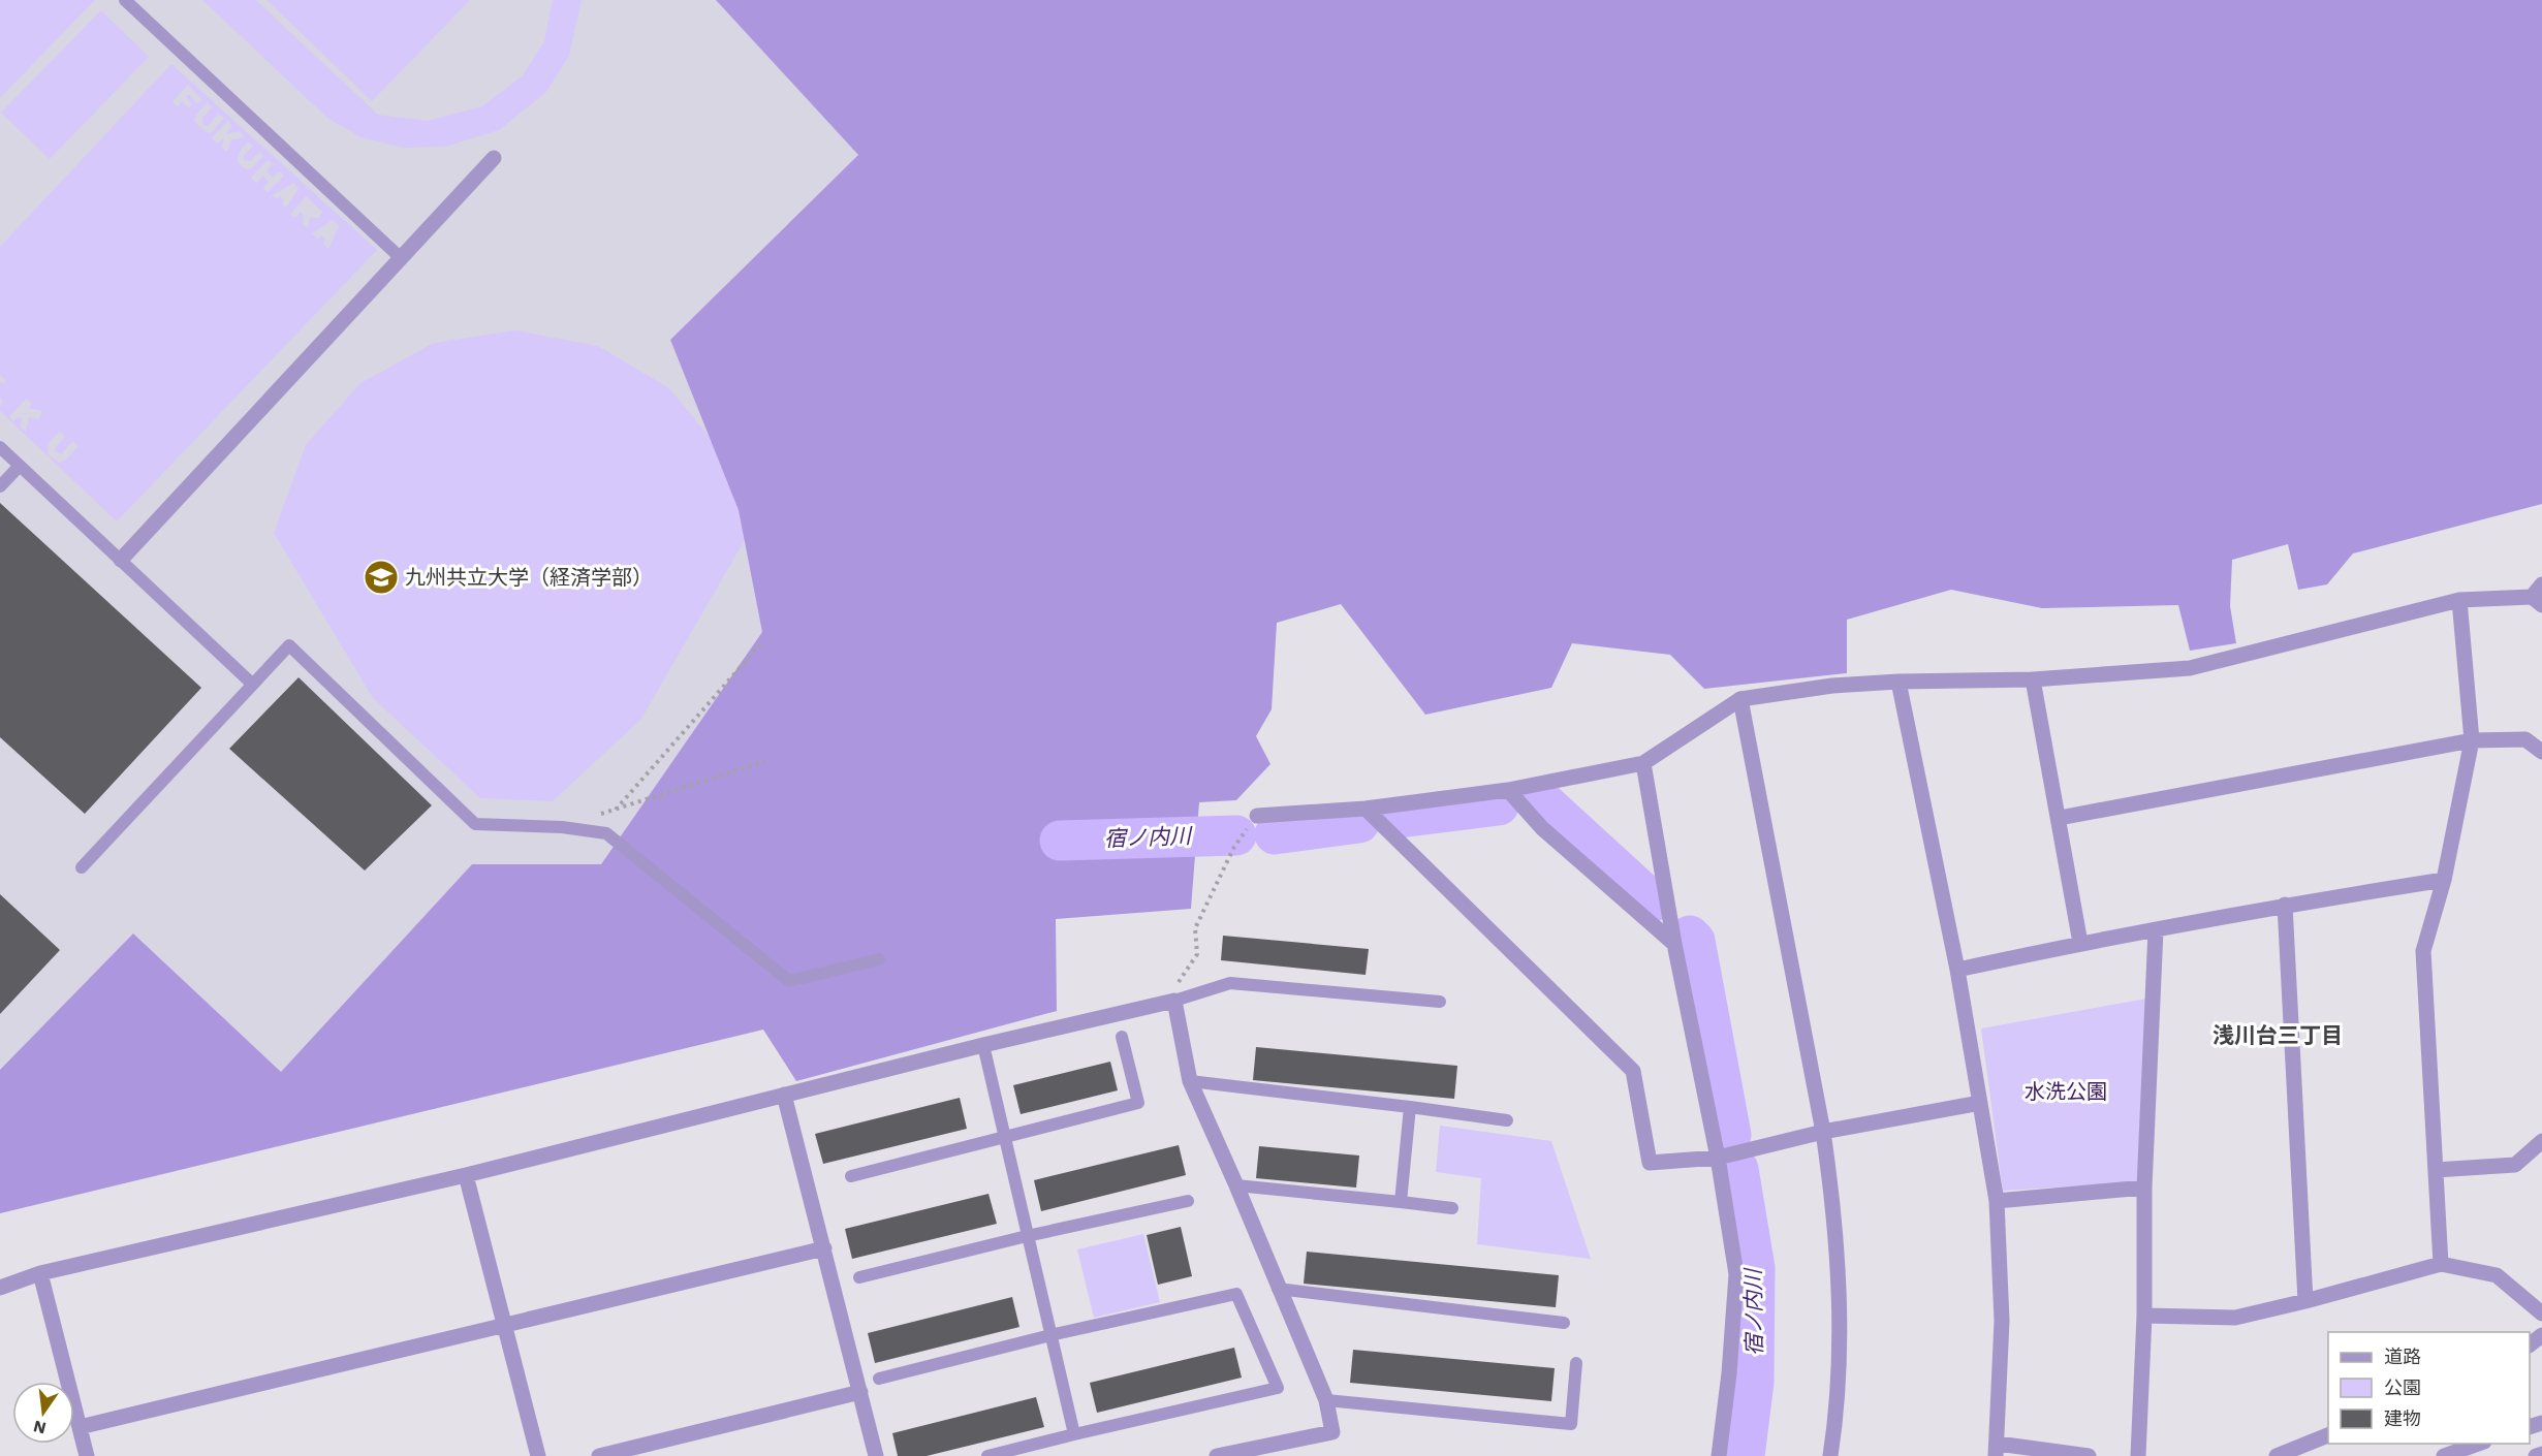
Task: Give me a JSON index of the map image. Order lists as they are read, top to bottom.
{
  "districts": ["浅川台三丁目"],
  "water": ["宿ノ内川"],
  "parks": ["水洗公園"],
  "places": {
    "school or university": ["九州共立大学（経済学部）"]
  },
  "legend": ["道路", "公園", "建物"],
  "north": "bottom"
}
